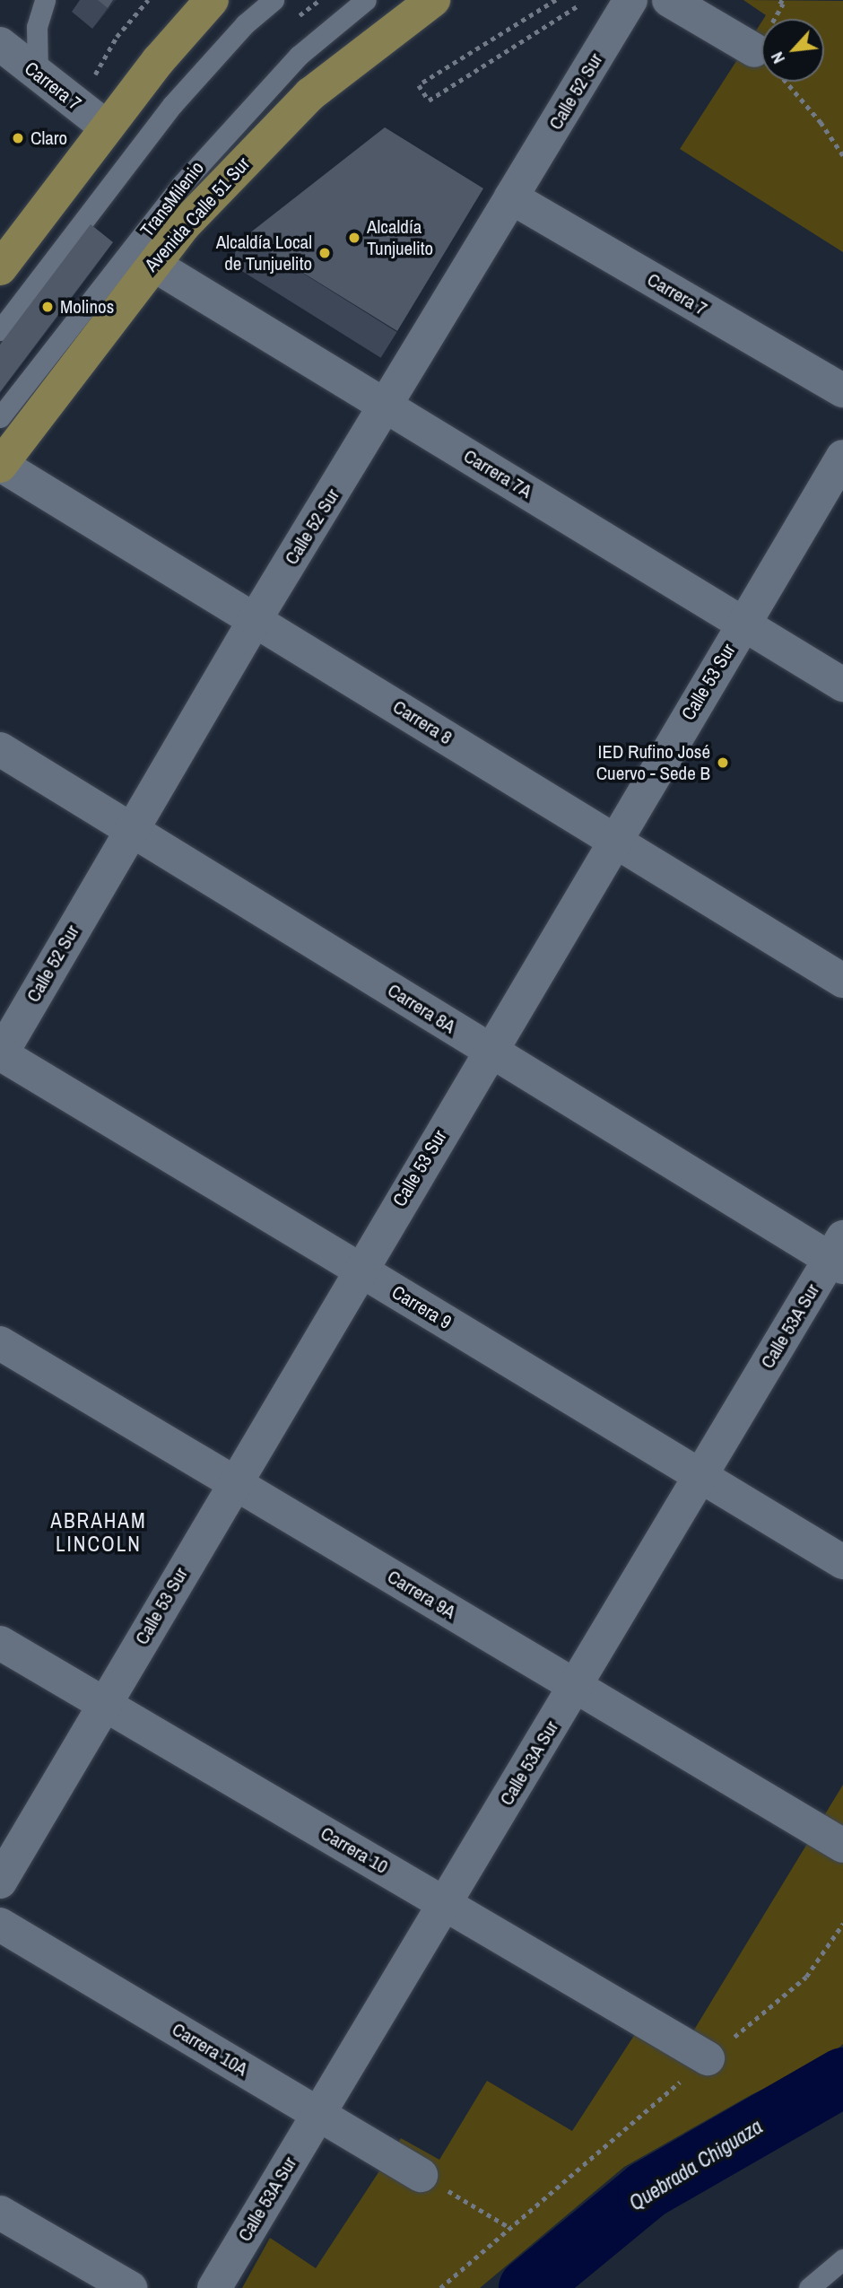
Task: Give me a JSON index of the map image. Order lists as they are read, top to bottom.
{
  "streets": {
    "main road": ["Avenida Calle 51 Sur"],
    "street": [
      "Carrera 7",
      "Calle 52 Sur",
      "Carrera 7A",
      "Calle 53 Sur",
      "Carrera 8",
      "Carrera 8A",
      "Carrera 9",
      "Calle 53A Sur",
      "Carrera 9A",
      "Carrera 10",
      "Carrera 10A"
    ],
    "lane": ["TransMilenio"]
  },
  "crossings": [
    ["Carrera 7", "Calle 52 Sur"],
    ["Calle 52 Sur", "Carrera 7A"],
    ["Calle 52 Sur", "Carrera 8"],
    ["Calle 52 Sur", "Carrera 8A"],
    ["Calle 52 Sur", "Carrera 9"],
    ["Avenida Calle 51 Sur", "Carrera 7A"],
    ["Avenida Calle 51 Sur", "Carrera 8"],
    ["Carrera 7A", "Calle 53 Sur"],
    ["Calle 53 Sur", "Carrera 8"],
    ["Calle 53 Sur", "Carrera 8A"],
    ["Calle 53 Sur", "Carrera 9"],
    ["Calle 53 Sur", "Carrera 9A"],
    ["Calle 53 Sur", "Carrera 10"],
    ["Carrera 8A", "Calle 53A Sur"],
    ["Carrera 9", "Calle 53A Sur"],
    ["Calle 53A Sur", "Carrera 9A"],
    ["Calle 53A Sur", "Carrera 10"],
    ["Calle 53A Sur", "Carrera 10A"]
  ],
  "districts": ["ABRAHAM LINCOLN"],
  "water": ["Quebrada Chiguaza"],
  "places": [
    "Claro",
    "Alcaldía Tunjuelito",
    "Alcaldía Local de Tunjuelito",
    "Molinos",
    "IED Rufino José Cuervo - Sede B"
  ],
  "north": "bottom left"
}
